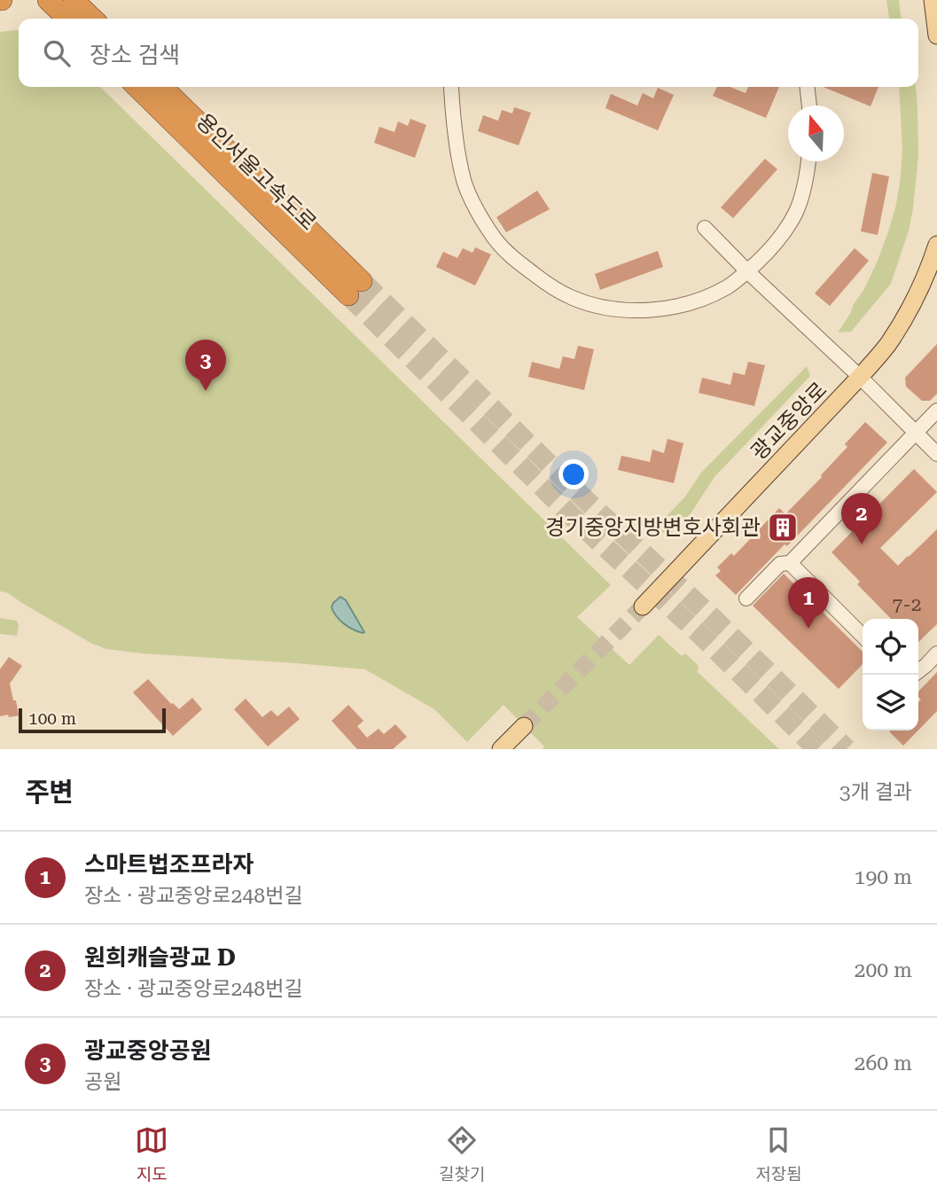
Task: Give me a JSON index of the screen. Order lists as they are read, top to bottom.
{
  "streets": {
    "highway": ["용인서울고속도로"],
    "main road": ["광교중앙로"]
  },
  "places": {
    "building": ["경기중앙지방변호사회관"]
  },
  "house_numbers": ["7-2"],
  "scale_bar": "100 m",
  "north": "top",
  "page": {
    "search": "장소 검색",
    "pins": ["3", "2", "1"],
    "scale": "100 m",
    "heading": ["주변", "3개 결과"],
    "list": [
      {
        "mark": "1",
        "name": "스마트법조프라자",
        "note": "장소 · 광교중앙로248번길",
        "value": "190 m"
      },
      {
        "mark": "2",
        "name": "원희캐슬광교 D",
        "note": "장소 · 광교중앙로248번길",
        "value": "200 m"
      },
      {
        "mark": "3",
        "name": "광교중앙공원",
        "note": "공원",
        "value": "260 m"
      }
    ],
    "nav": ["지도", "길찾기", "저장됨"]
  }
}
